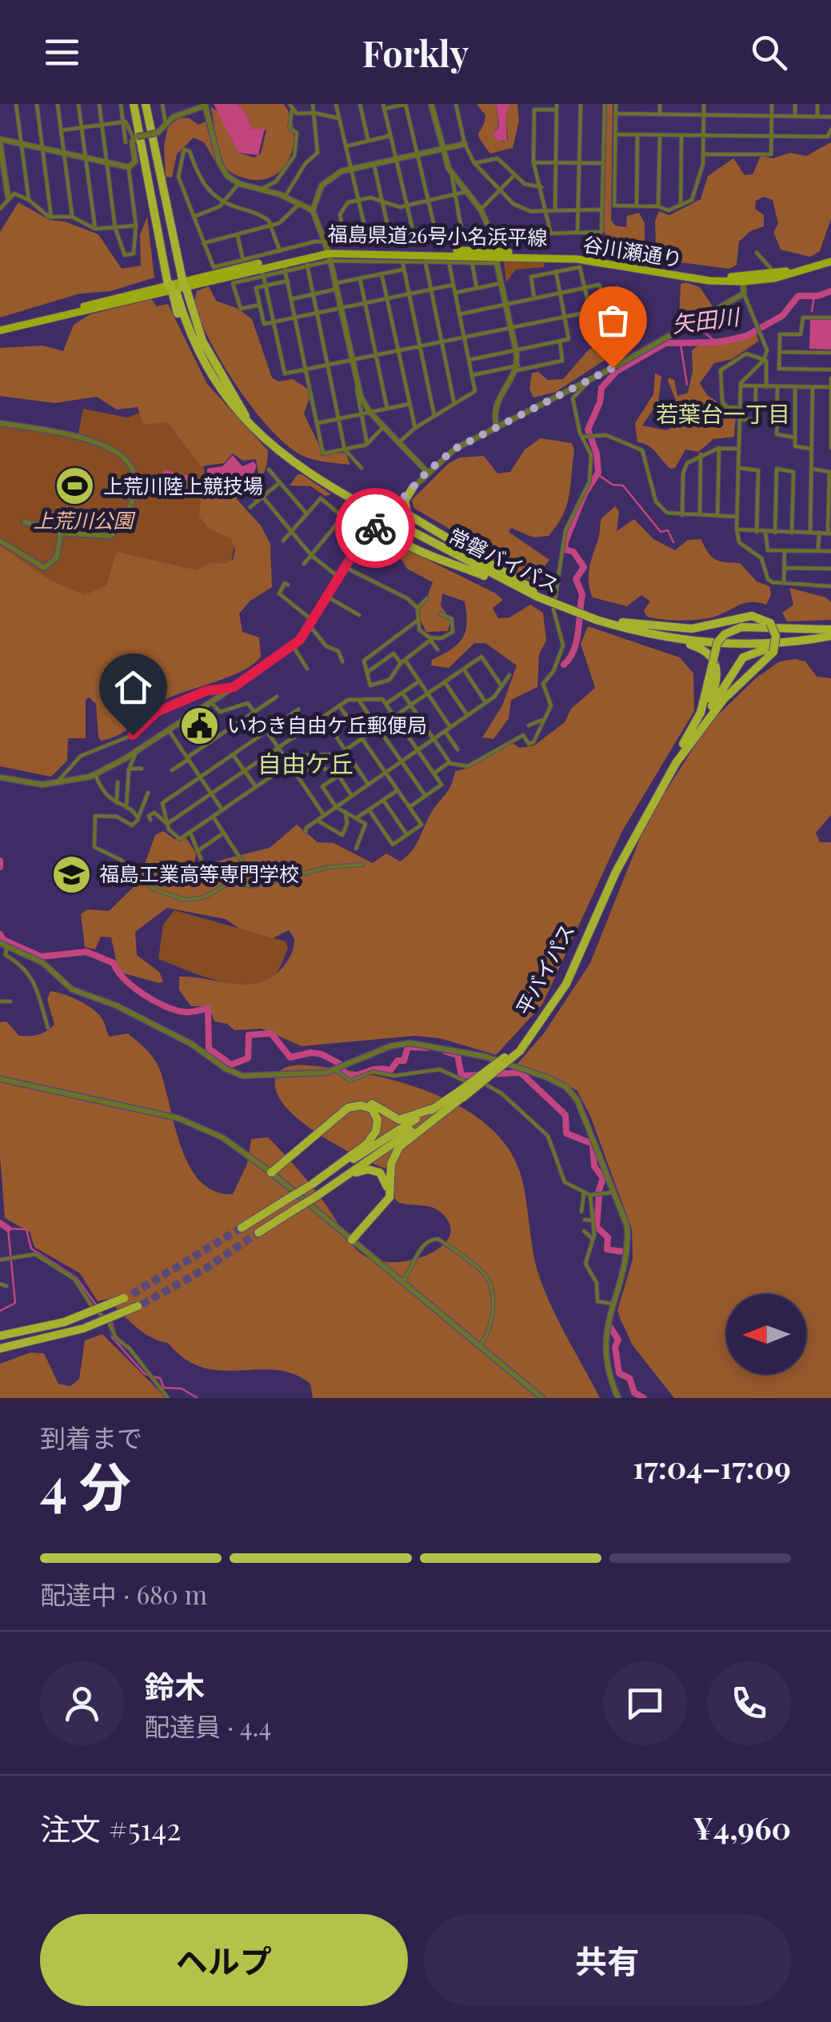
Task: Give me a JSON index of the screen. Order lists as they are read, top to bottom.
{
  "streets": {
    "highway": ["常磐バイパス", "平バイパス"],
    "main road": ["福島県道26号小名浜平線", "谷川瀬通り"]
  },
  "crossings": [
    ["福島県道26号小名浜平線", "谷川瀬通り"],
    ["福島県道26号小名浜平線", "常磐バイパス"]
  ],
  "districts": ["若葉台一丁目", "自由ケ丘"],
  "water": ["矢田川"],
  "parks": ["上荒川公園"],
  "places": {
    "sports": ["上荒川陸上競技場"],
    "public building": ["いわき自由ケ丘郵便局"],
    "school or university": ["福島工業高等専門学校"]
  },
  "north": "left",
  "page": {
    "header": "Forkly",
    "heading": ["4 分", "到着まで", "17:04–17:09"],
    "panel": [
      "鈴木",
      "配達員 · 4.4",
      "注文 #5142",
      "¥4,960"
    ],
    "bar": "配達中 · 680 m",
    "buttons": ["ヘルプ", "共有"]
  }
}
